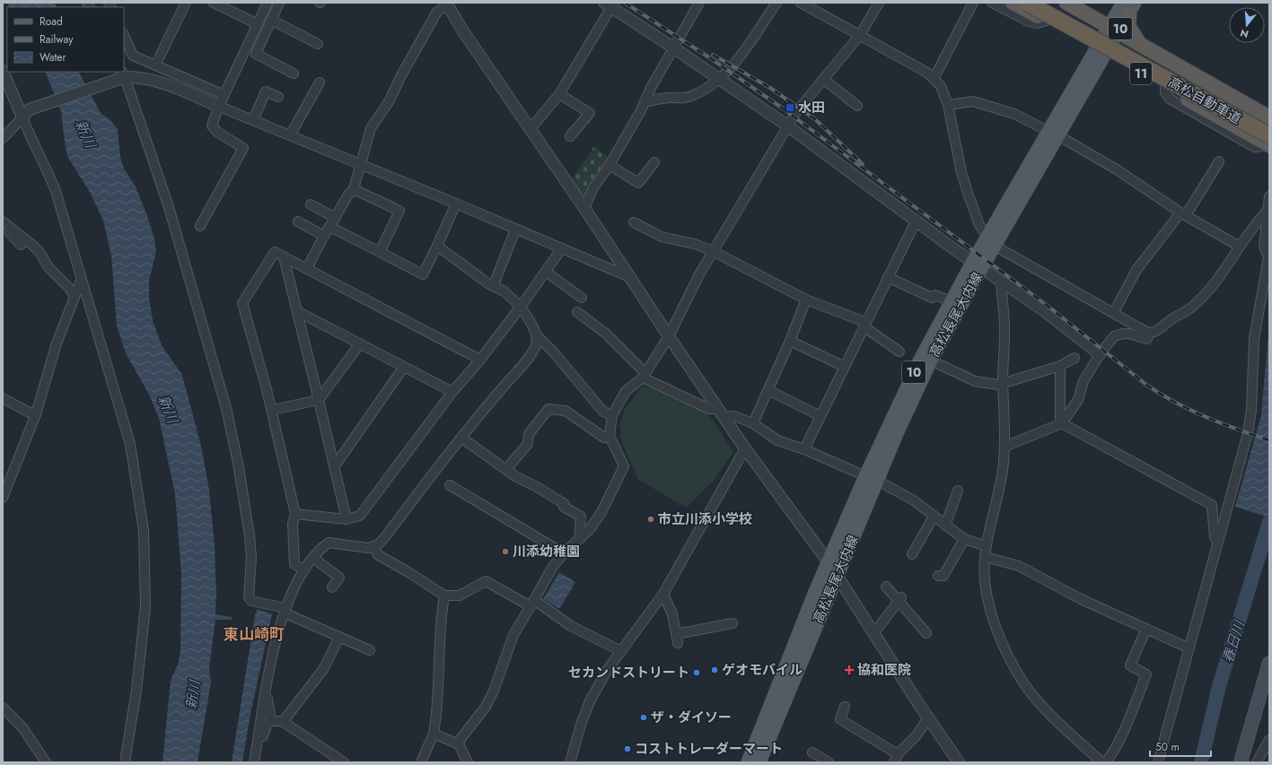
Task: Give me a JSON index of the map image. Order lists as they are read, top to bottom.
{
  "streets": {
    "highway": ["11", "高松自動車道"],
    "main road": ["10", "高松長尾大内線"]
  },
  "crossings": [
    ["11", "高松長尾大内線"]
  ],
  "districts": ["東山崎町"],
  "water": ["新川", "春日川"],
  "places": {
    "transit": ["水田"],
    "other": [
      "市立川添小学校",
      "川添幼稚園",
      "ゲオモバイル",
      "セカンドストリート",
      "ザ・ダイソー",
      "コストトレーダーマート"
    ],
    "health": ["協和医院"]
  },
  "legend": ["Road", "Railway", "Water"],
  "scale_bar": "50 m",
  "north": "bottom"
}
